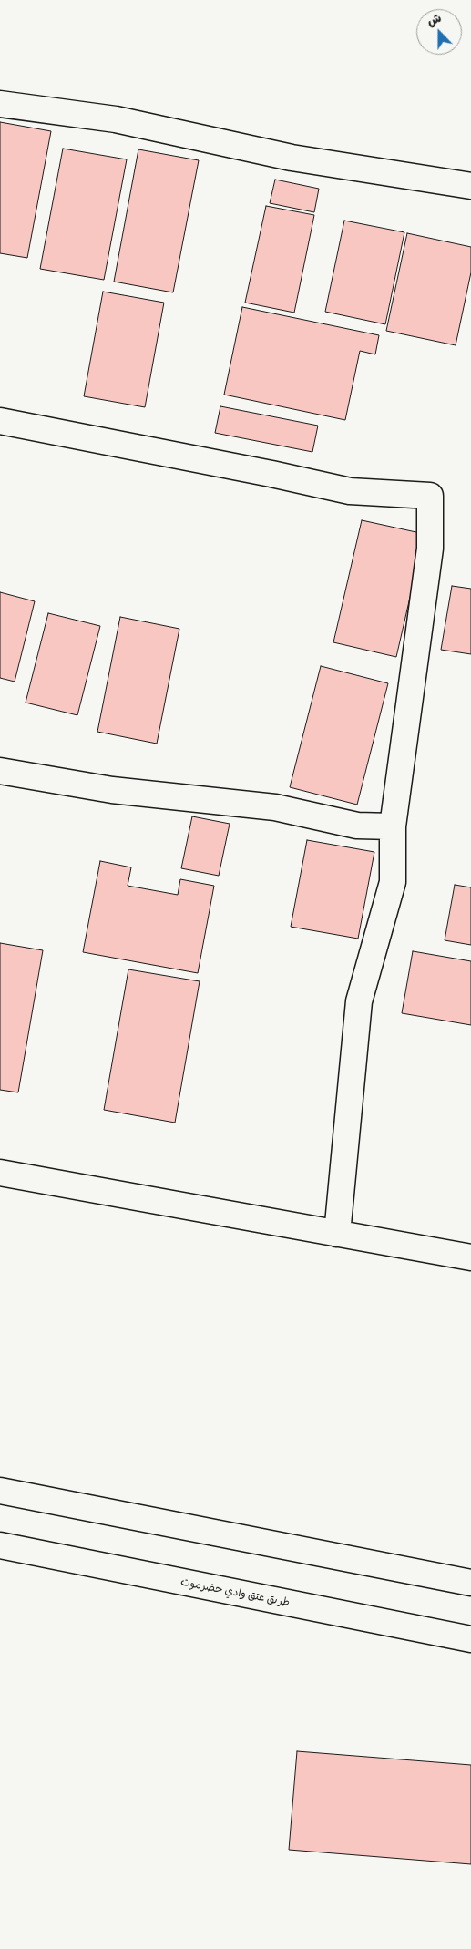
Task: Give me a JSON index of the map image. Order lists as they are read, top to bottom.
{
  "streets": {
    "street": ["طريق عتق وادي حضرموت"]
  },
  "north": "top"
}
